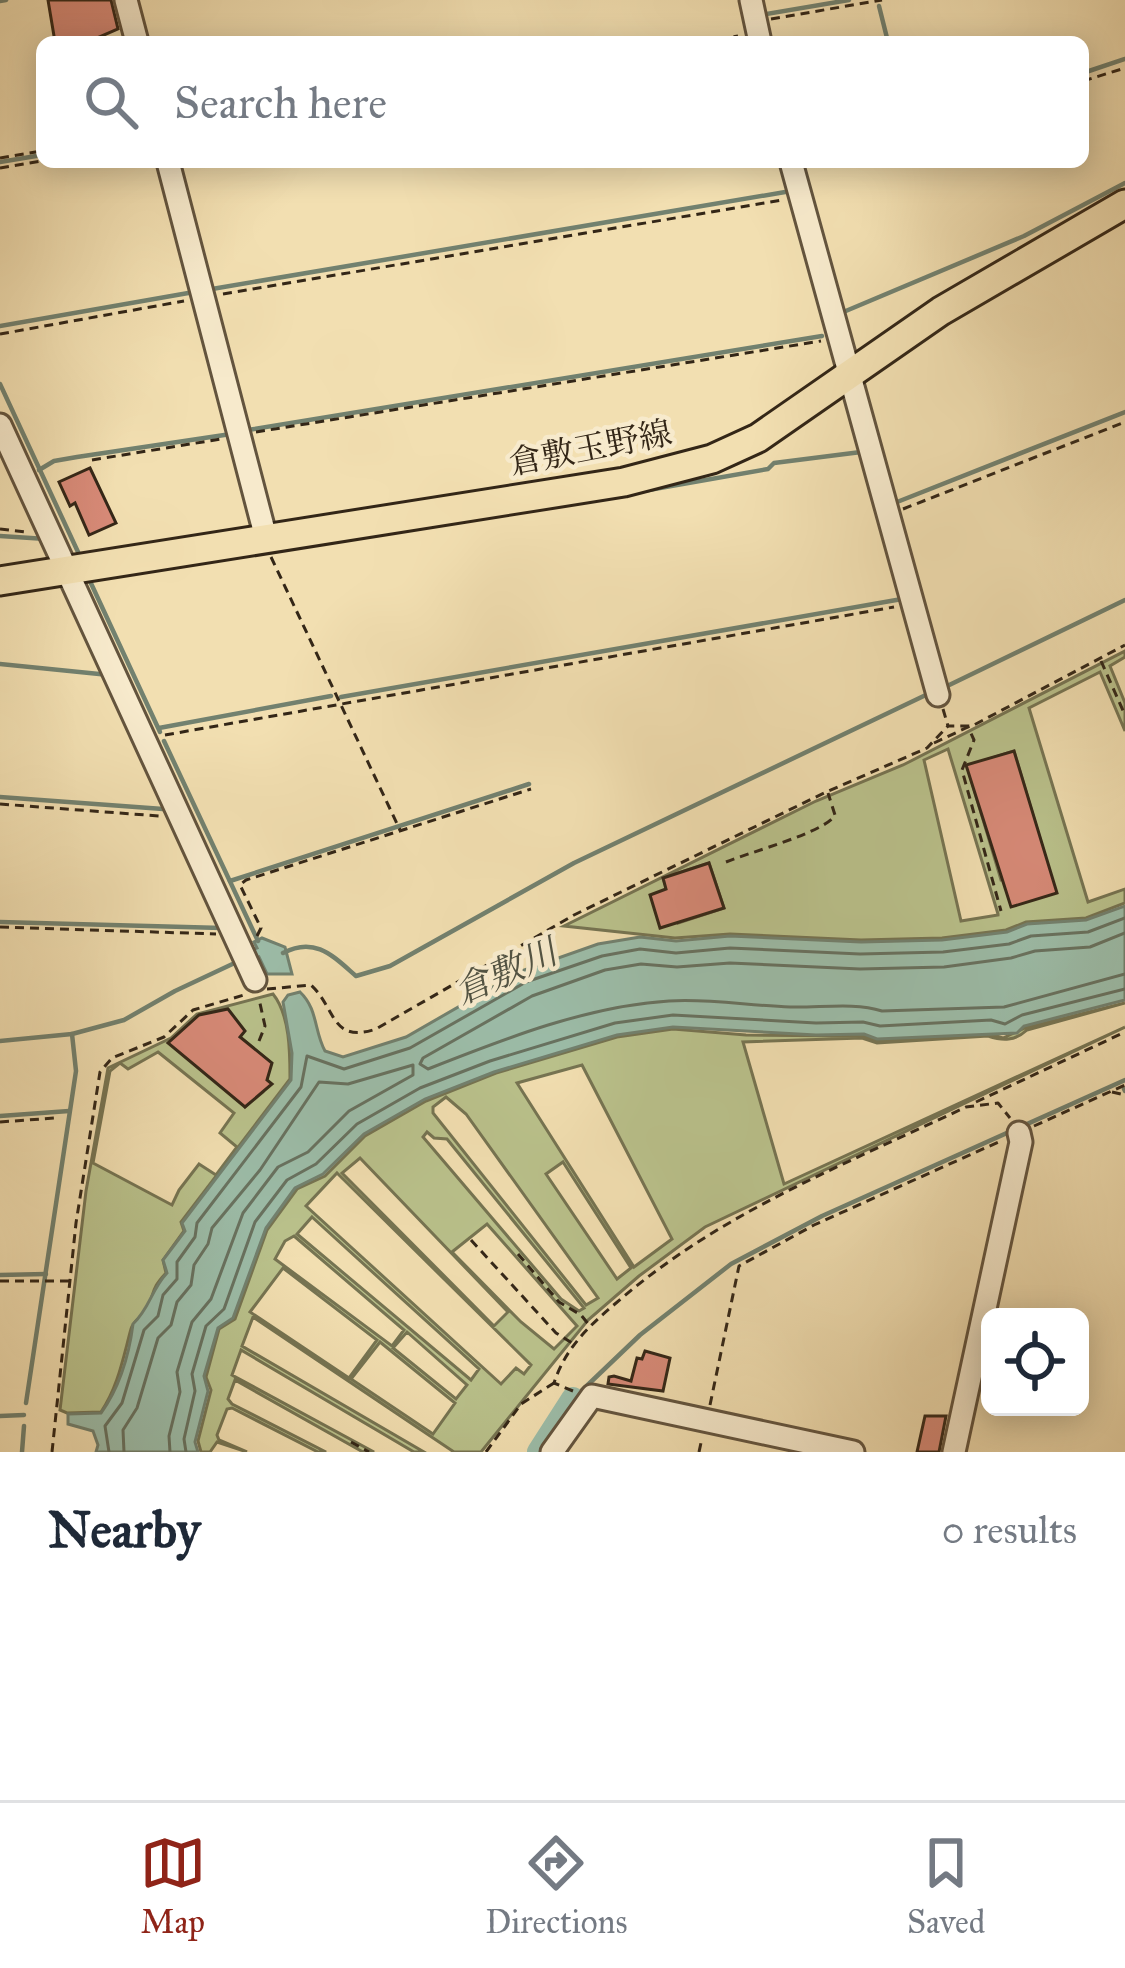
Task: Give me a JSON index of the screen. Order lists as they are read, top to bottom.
{
  "streets": {
    "main road": ["倉敷玉野線"]
  },
  "water": ["倉敷川"],
  "page": {
    "search": "Search here",
    "heading": ["Nearby", "0 results"],
    "nav": ["Map", "Directions", "Saved"]
  }
}
